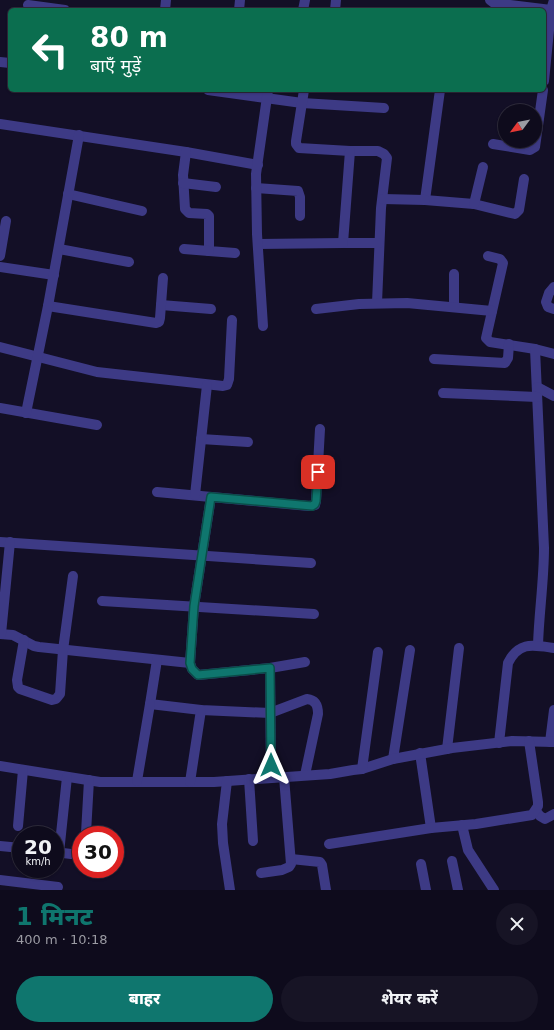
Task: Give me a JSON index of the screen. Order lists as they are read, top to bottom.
{
  "north": "bottom left",
  "page": {
    "turn": ["80 m", "बाएँ मुड़ें"],
    "speed": "20 km/h",
    "limit": "30",
    "heading": ["1 मिनट", "400 m · 10:18"],
    "buttons": ["बाहर", "शेयर करें"]
  }
}
